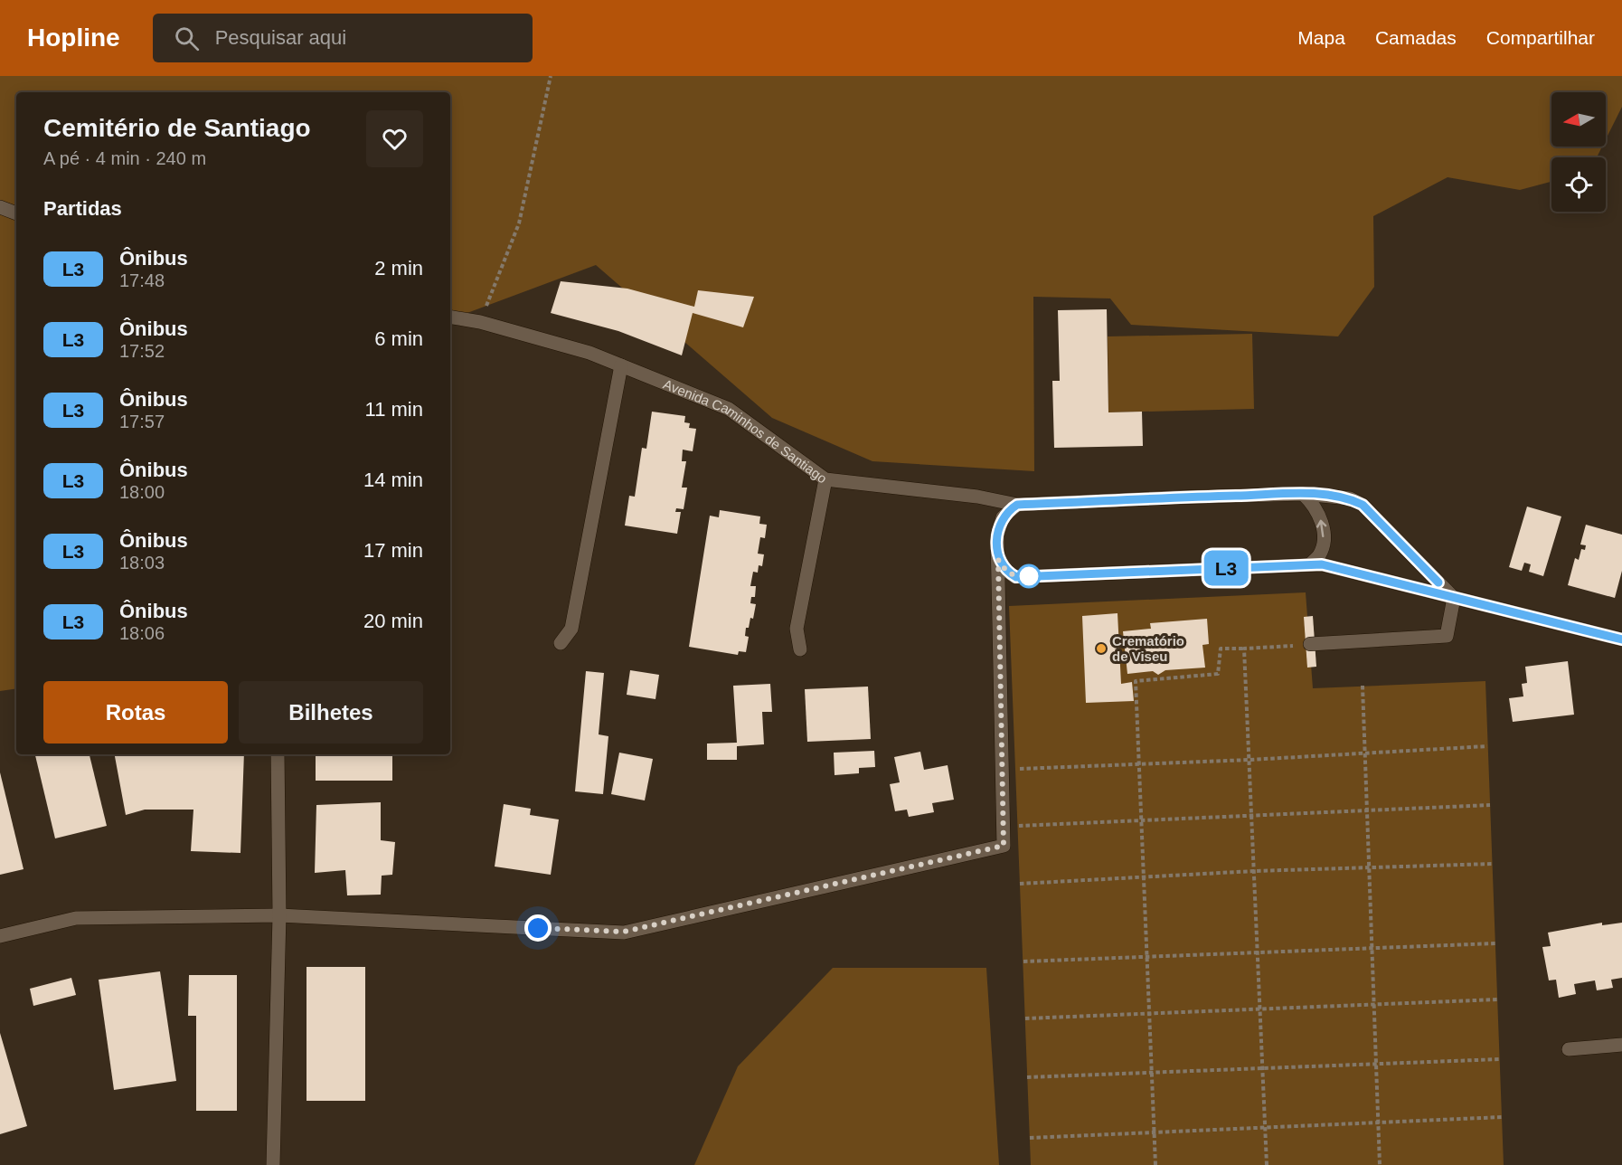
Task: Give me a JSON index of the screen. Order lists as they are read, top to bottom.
{
  "streets": {
    "street": ["Avenida Caminhos de Santiago"]
  },
  "places": ["Crematório de Viseu"],
  "lines": ["bus line L3"],
  "north": "left",
  "page": {
    "header": "Hopline",
    "search": "Pesquisar aqui",
    "nav": ["Mapa", "Camadas", "Compartilhar"],
    "on_map": "L3",
    "heading": [
      ["Cemitério de Santiago", "A pé · 4 min · 240 m"],
      "Partidas"
    ],
    "list": [
      {
        "mark": "L3",
        "name": "Ônibus",
        "note": "17:48",
        "value": "2 min"
      },
      {
        "mark": "L3",
        "name": "Ônibus",
        "note": "17:52",
        "value": "6 min"
      },
      {
        "mark": "L3",
        "name": "Ônibus",
        "note": "17:57",
        "value": "11 min"
      },
      {
        "mark": "L3",
        "name": "Ônibus",
        "note": "18:00",
        "value": "14 min"
      },
      {
        "mark": "L3",
        "name": "Ônibus",
        "note": "18:03",
        "value": "17 min"
      },
      {
        "mark": "L3",
        "name": "Ônibus",
        "note": "18:06",
        "value": "20 min"
      }
    ],
    "buttons": ["Rotas", "Bilhetes"]
  }
}
